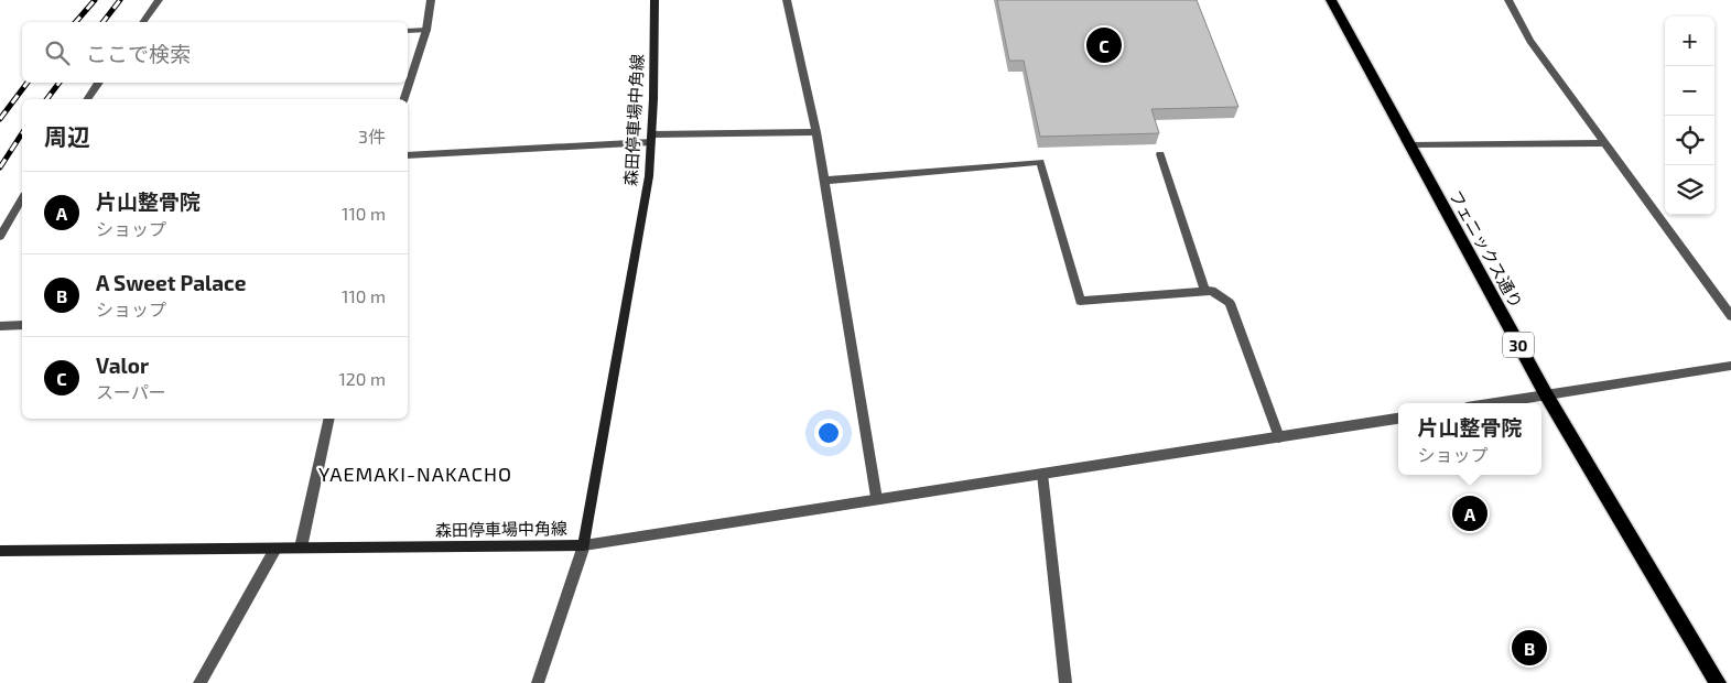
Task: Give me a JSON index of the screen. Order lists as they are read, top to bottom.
{
  "streets": {
    "main road": ["森田停車場中角線", "フェニックス通り", "30"]
  },
  "districts": ["YAEMAKI-NAKACHO"],
  "page": {
    "map_buttons": ["+", "−"],
    "search": "ここで検索",
    "pins": ["C", "A", "B"],
    "heading": ["周辺", "3件"],
    "list": [
      {
        "mark": "A",
        "name": "片山整骨院",
        "note": "ショップ",
        "value": "110 m"
      },
      {
        "mark": "B",
        "name": "A Sweet Palace",
        "note": "ショップ",
        "value": "110 m"
      },
      {
        "mark": "C",
        "name": "Valor",
        "note": "スーパー",
        "value": "120 m"
      }
    ],
    "popup": ["片山整骨院", "ショップ"]
  }
}
